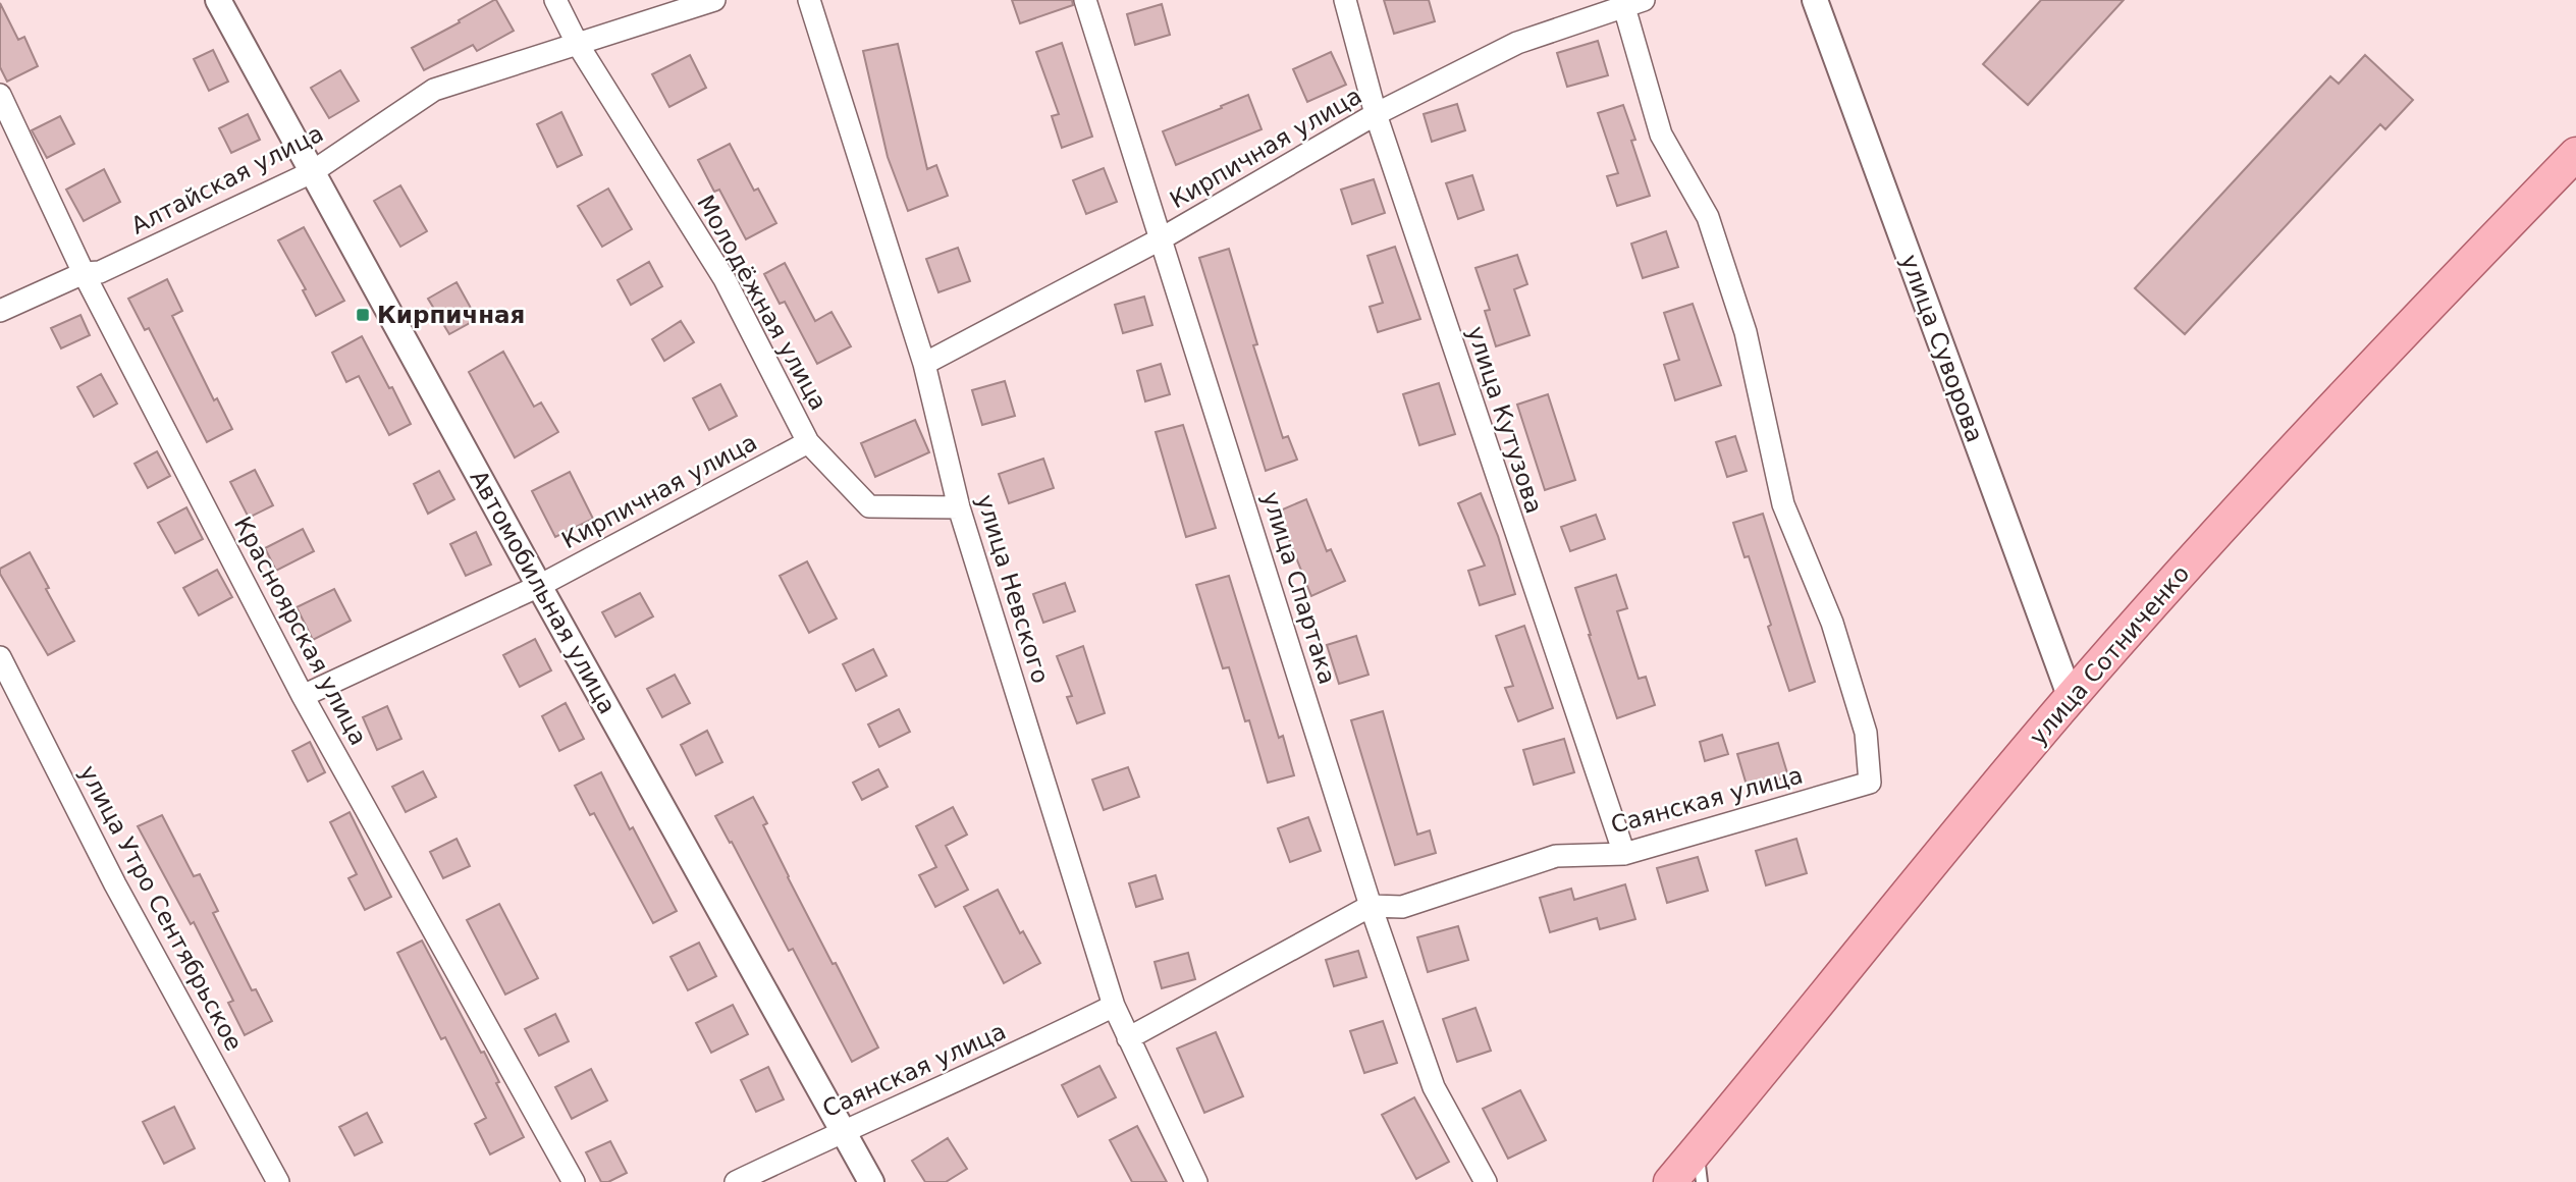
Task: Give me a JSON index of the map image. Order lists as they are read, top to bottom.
{
  "streets": {
    "main road": ["улица Сотниченко"],
    "street": [
      "Кирпичная улица",
      "Алтайская улица",
      "Молодёжная улица",
      "улица Суворова",
      "улица Кутузова",
      "улица Спартака",
      "улица Невского",
      "Автомобильная улица",
      "Красноярская улица",
      "Саянская улица",
      "улица Утро Сентябрьское"
    ]
  },
  "crossings": [
    ["Кирпичная улица", "Молодёжная улица"],
    ["Кирпичная улица", "улица Кутузова"],
    ["Кирпичная улица", "улица Спартака"],
    ["Кирпичная улица", "улица Невского"],
    ["Кирпичная улица", "Автомобильная улица"],
    ["Кирпичная улица", "Красноярская улица"],
    ["Кирпичная улица", "Саянская улица"],
    ["Алтайская улица", "Молодёжная улица"],
    ["Алтайская улица", "Автомобильная улица"],
    ["Алтайская улица", "Красноярская улица"],
    ["Молодёжная улица", "улица Невского"],
    ["улица Суворова", "улица Сотниченко"],
    ["улица Кутузова", "Саянская улица"],
    ["улица Спартака", "Саянская улица"],
    ["улица Невского", "Саянская улица"],
    ["Автомобильная улица", "Саянская улица"]
  ],
  "places": {
    "transit": ["Кирпичная"]
  }
}
